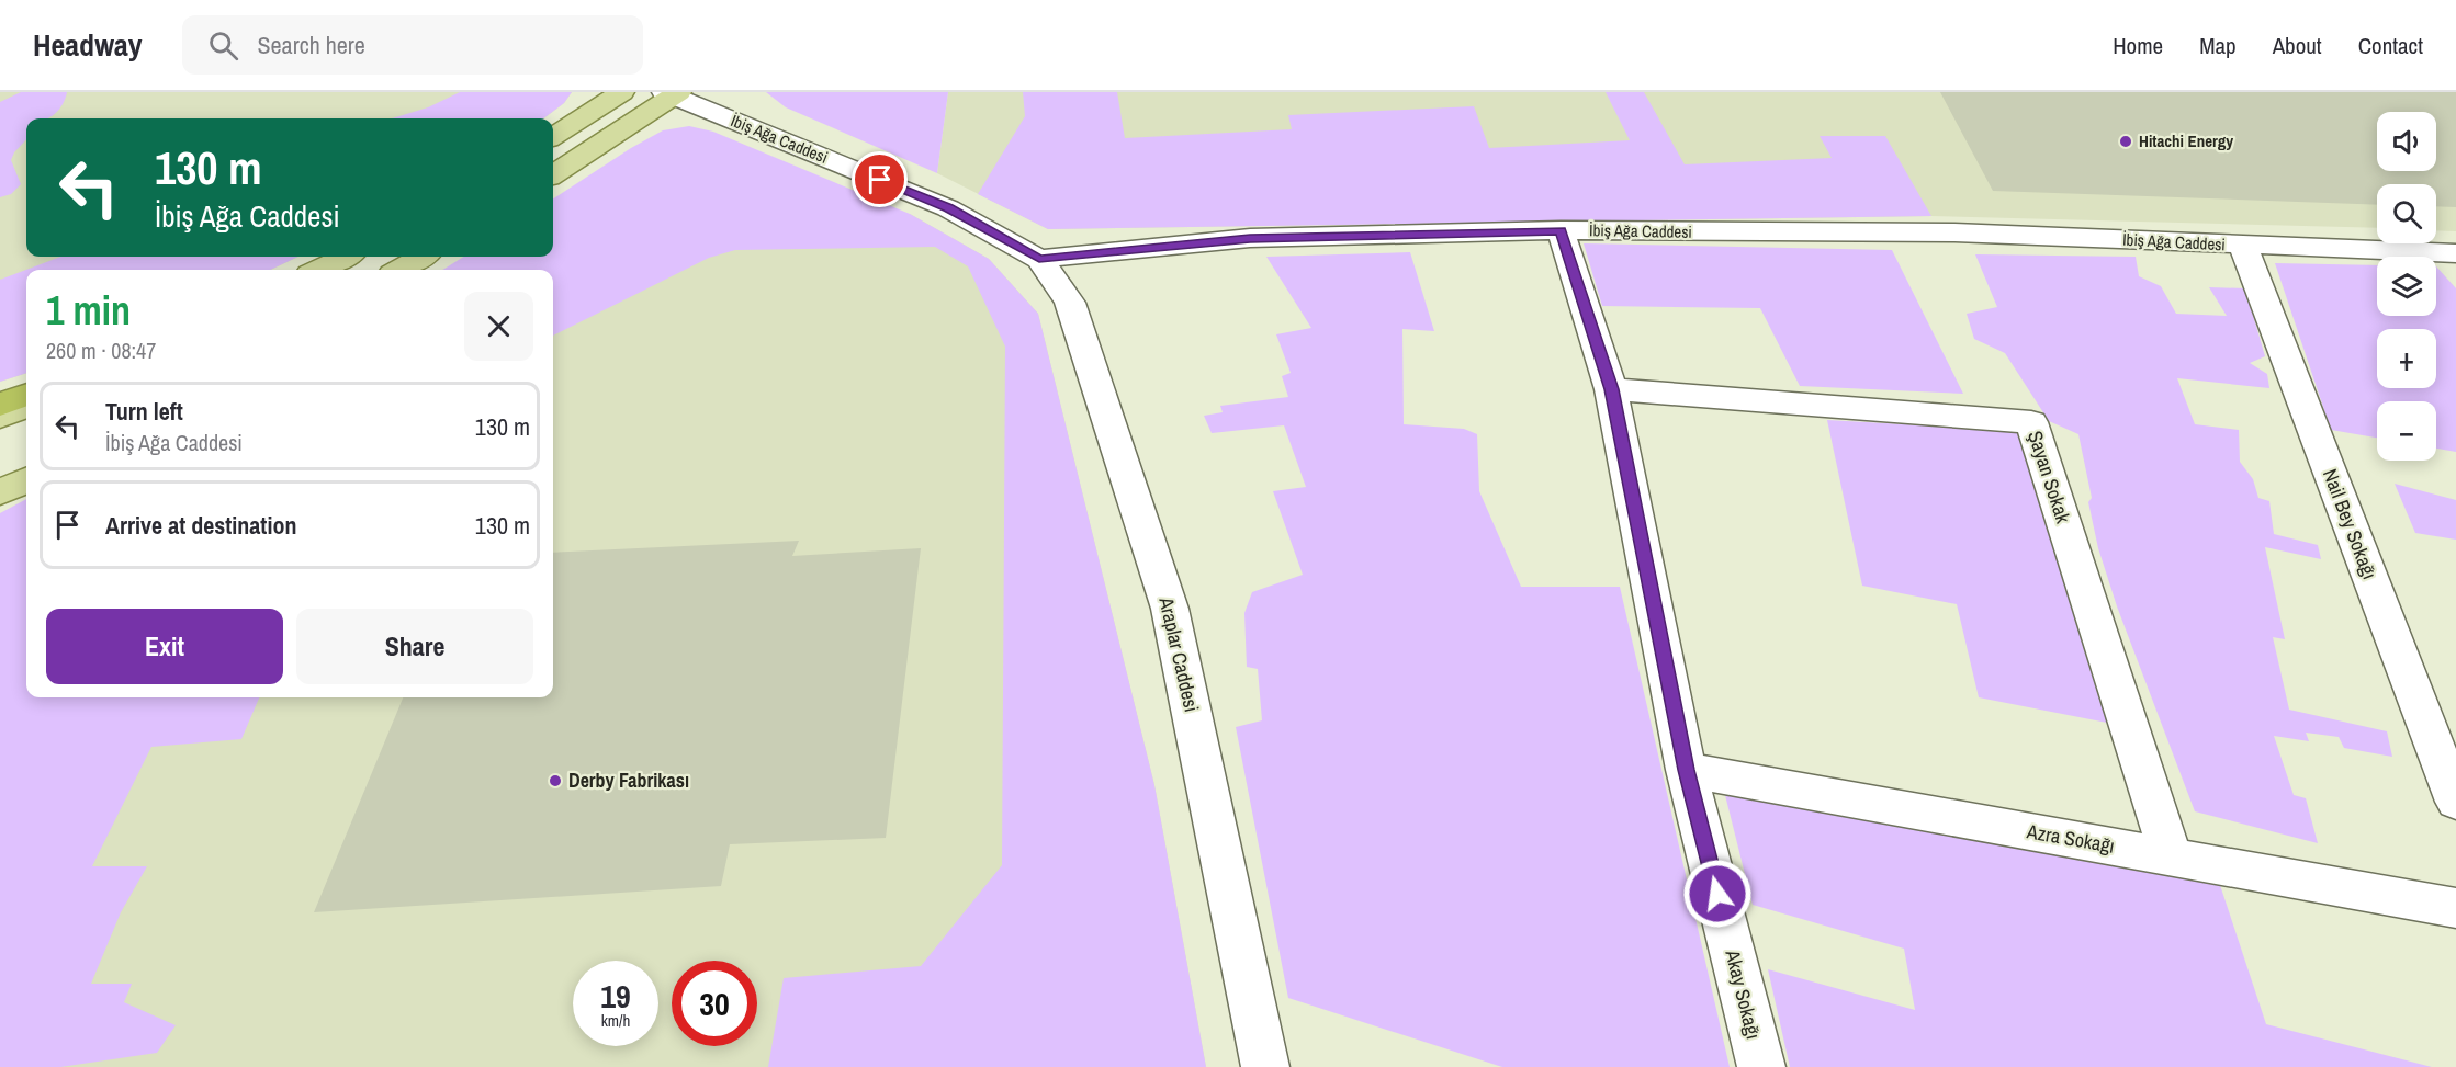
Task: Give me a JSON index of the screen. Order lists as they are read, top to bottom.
{
  "streets": {
    "street": [
      "İbiş Ağa Caddesi",
      "Şayan Sokak",
      "Nail Bey Sokağı",
      "Araplar Caddesi",
      "Azra Sokağı",
      "Akay Sokağı"
    ]
  },
  "crossings": [
    ["İbiş Ağa Caddesi", "Nail Bey Sokağı"],
    ["İbiş Ağa Caddesi", "Araplar Caddesi"],
    ["İbiş Ağa Caddesi", "Akay Sokağı"],
    ["Şayan Sokak", "Azra Sokağı"],
    ["Şayan Sokak", "Akay Sokağı"],
    ["Azra Sokağı", "Akay Sokağı"]
  ],
  "places": ["Hitachi Energy", "Derby Fabrikası"],
  "page": {
    "header": "Headway",
    "search": "Search here",
    "nav": [
      "Home",
      "Map",
      "About",
      "Contact"
    ],
    "map_buttons": ["+", "−"],
    "turn": ["130 m", "İbiş Ağa Caddesi"],
    "heading": ["1 min", "260 m · 08:47"],
    "list": [
      {
        "name": "Turn left",
        "note": "İbiş Ağa Caddesi",
        "value": "130 m"
      },
      {
        "name": "Arrive at destination",
        "value": "130 m"
      }
    ],
    "buttons": ["Exit", "Share"],
    "speed": "19 km/h",
    "limit": "30"
  }
}
